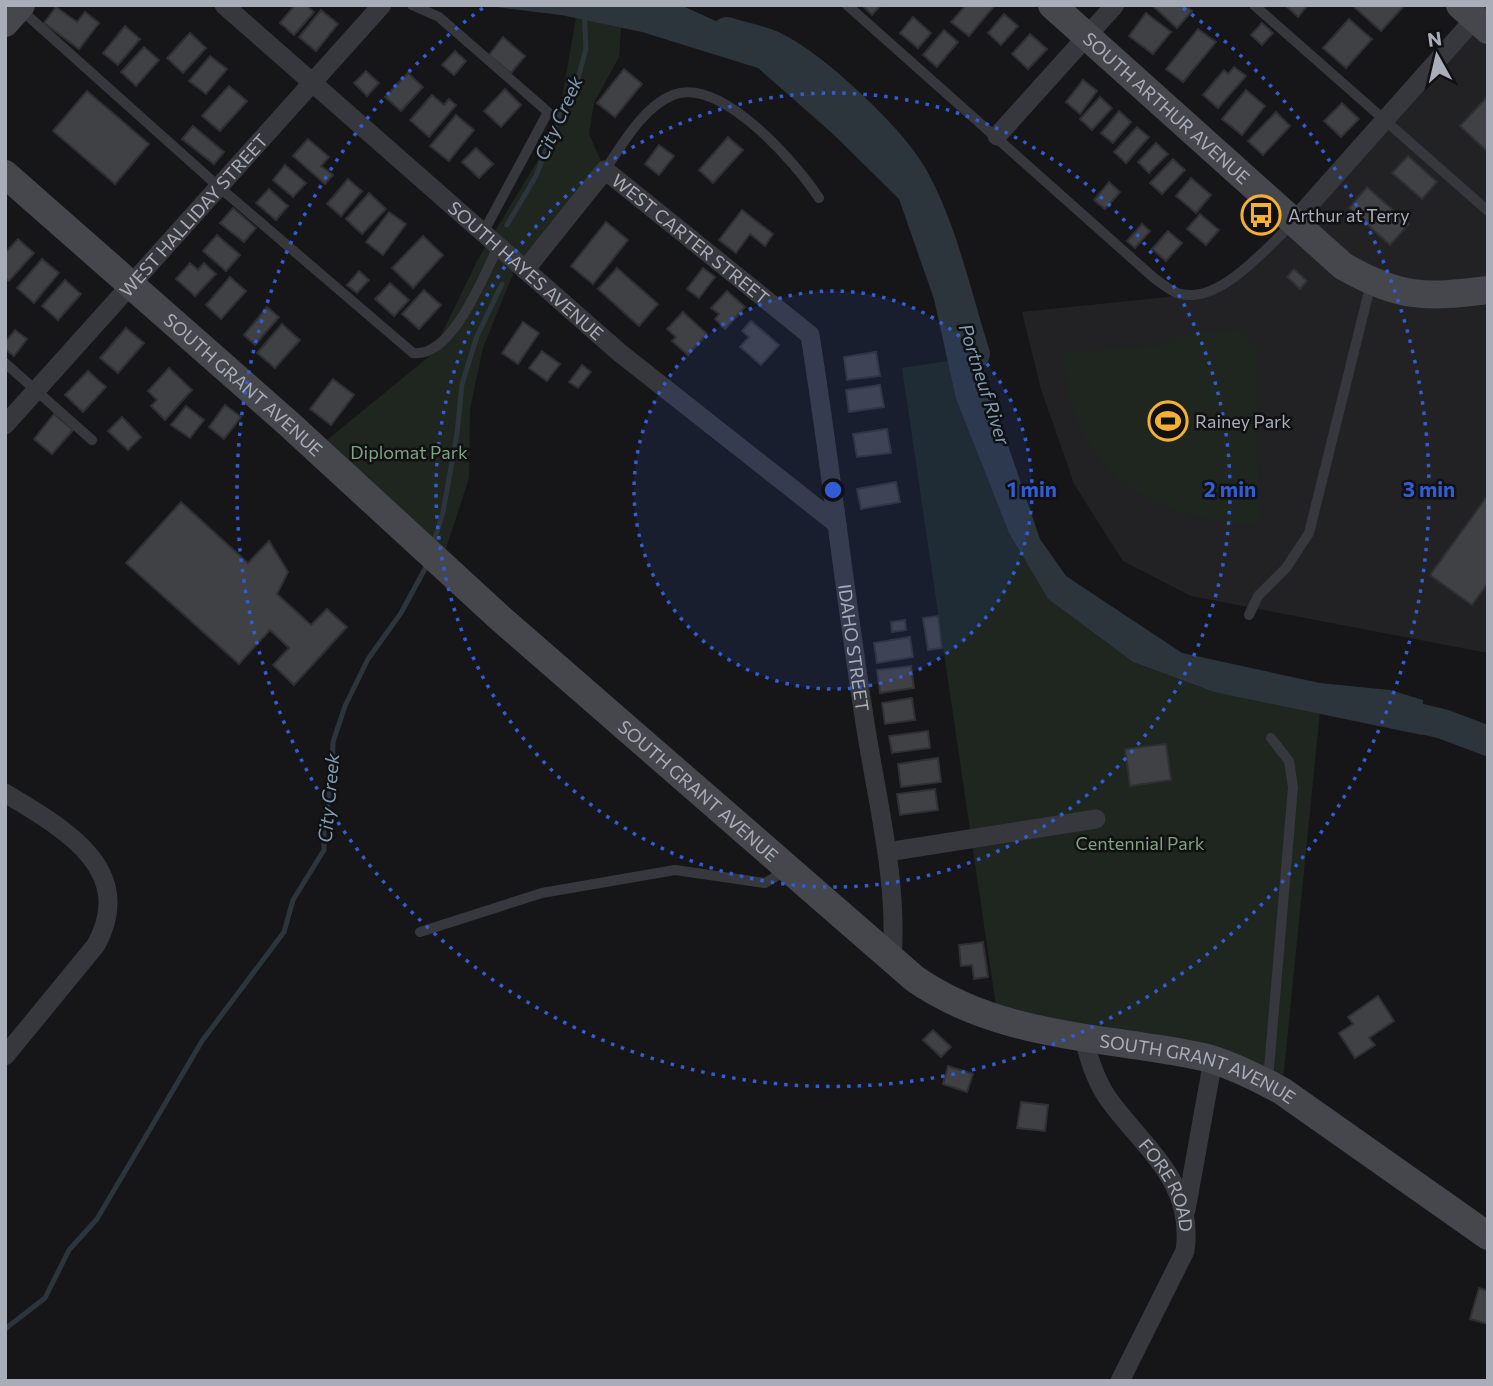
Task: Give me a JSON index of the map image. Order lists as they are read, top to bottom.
{
  "streets": {
    "street": [
      "SOUTH ARTHUR AVENUE",
      "WEST HALLIDAY STREET",
      "WEST CARTER STREET",
      "SOUTH HAYES AVENUE",
      "SOUTH GRANT AVENUE",
      "IDAHO STREET",
      "FORE ROAD"
    ]
  },
  "crossings": [
    ["WEST HALLIDAY STREET", "SOUTH HAYES AVENUE"],
    ["WEST HALLIDAY STREET", "SOUTH GRANT AVENUE"],
    ["WEST CARTER STREET", "SOUTH HAYES AVENUE"],
    ["WEST CARTER STREET", "IDAHO STREET"],
    ["SOUTH HAYES AVENUE", "IDAHO STREET"],
    ["SOUTH GRANT AVENUE", "IDAHO STREET"],
    ["SOUTH GRANT AVENUE", "FORE ROAD"]
  ],
  "water": ["City Creek", "Portneuf River"],
  "parks": ["Diplomat Park", "Centennial Park"],
  "places": {
    "bus stop": ["Arthur at Terry"],
    "sports": ["Rainey Park"]
  },
  "north": "top",
  "rings": ["1 min", "2 min", "3 min"]
}
